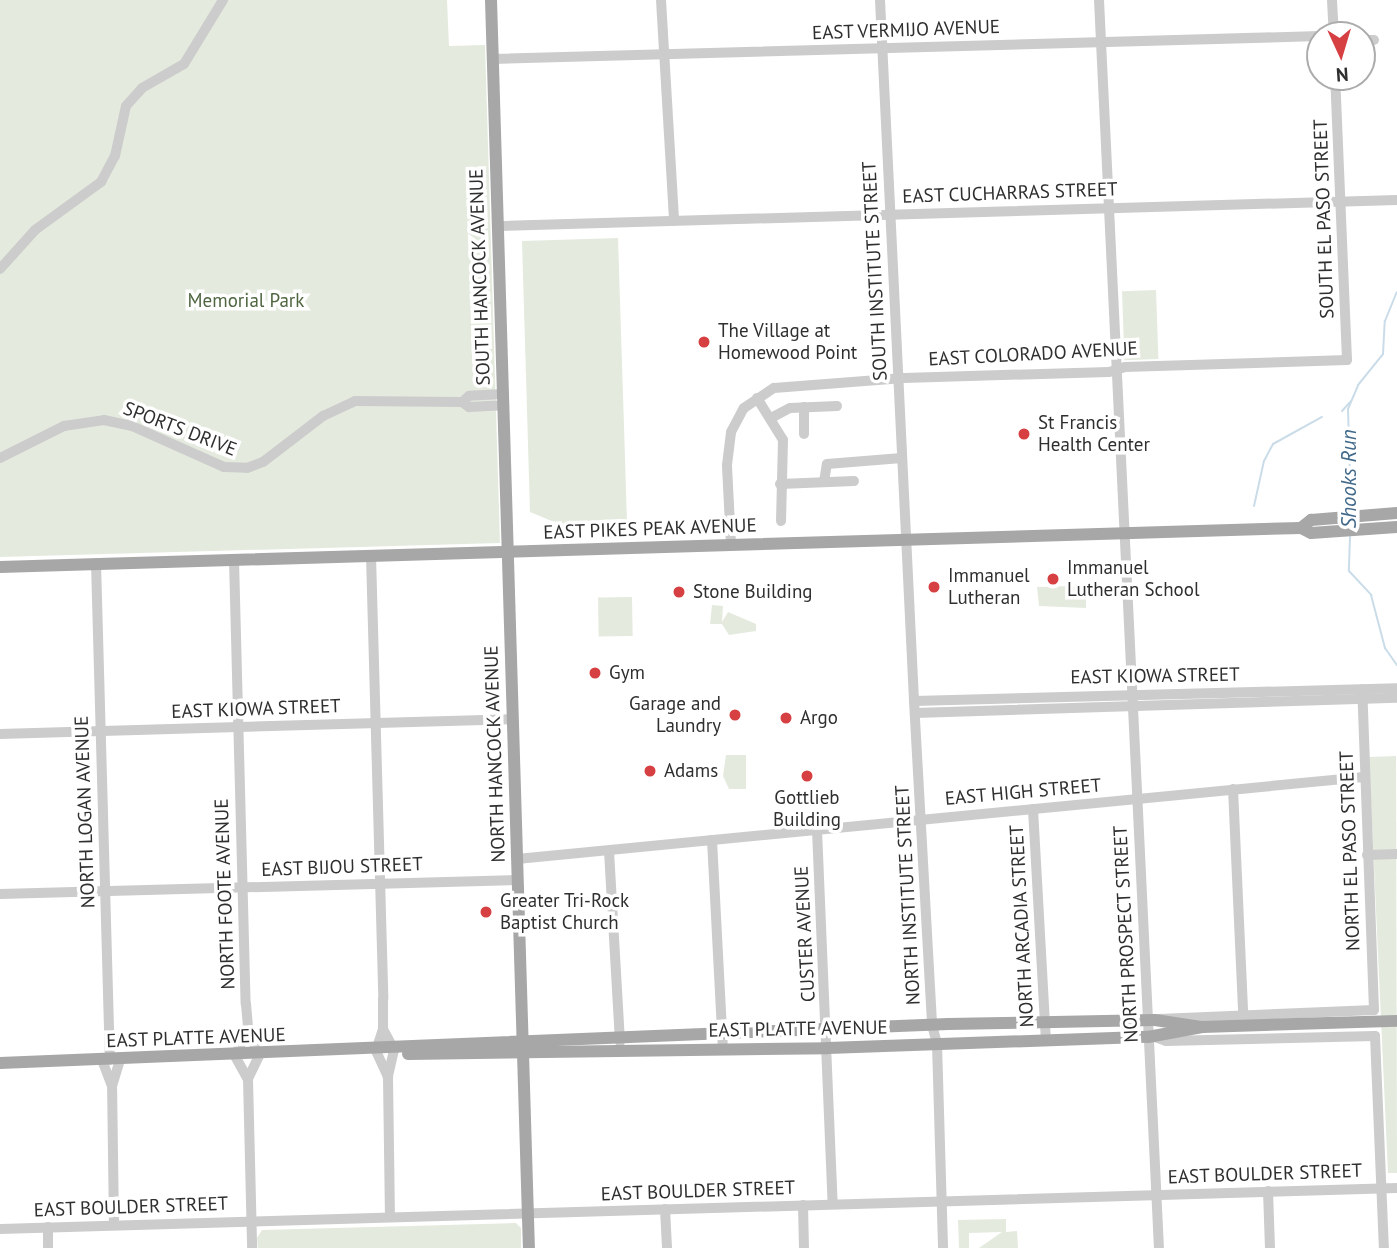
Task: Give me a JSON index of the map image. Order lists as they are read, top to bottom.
{
  "streets": {
    "main road": [
      "SOUTH HANCOCK AVENUE",
      "EAST PIKES PEAK AVENUE",
      "NORTH HANCOCK AVENUE",
      "EAST PLATTE AVENUE"
    ],
    "street": [
      "EAST VERMIJO AVENUE",
      "EAST CUCHARRAS STREET",
      "SOUTH EL PASO STREET",
      "SOUTH INSTITUTE STREET",
      "EAST COLORADO AVENUE",
      "SPORTS DRIVE",
      "EAST KIOWA STREET",
      "EAST HIGH STREET",
      "NORTH LOGAN AVENUE",
      "NORTH EL PASO STREET",
      "EAST BIJOU STREET",
      "NORTH FOOTE AVENUE",
      "NORTH INSTITUTE STREET",
      "NORTH ARCADIA STREET",
      "CUSTER AVENUE",
      "NORTH PROSPECT STREET",
      "EAST BOULDER STREET"
    ]
  },
  "crossings": [
    ["EAST VERMIJO AVENUE", "SOUTH INSTITUTE STREET"],
    ["EAST VERMIJO AVENUE", "SOUTH HANCOCK AVENUE"],
    ["EAST VERMIJO AVENUE", "NORTH PROSPECT STREET"],
    ["EAST CUCHARRAS STREET", "SOUTH EL PASO STREET"],
    ["EAST CUCHARRAS STREET", "SOUTH INSTITUTE STREET"],
    ["EAST CUCHARRAS STREET", "SOUTH HANCOCK AVENUE"],
    ["EAST CUCHARRAS STREET", "NORTH PROSPECT STREET"],
    ["SOUTH EL PASO STREET", "EAST COLORADO AVENUE"],
    ["SOUTH INSTITUTE STREET", "EAST COLORADO AVENUE"],
    ["SOUTH INSTITUTE STREET", "EAST PIKES PEAK AVENUE"],
    ["SOUTH INSTITUTE STREET", "NORTH INSTITUTE STREET"],
    ["SOUTH HANCOCK AVENUE", "SPORTS DRIVE"],
    ["SOUTH HANCOCK AVENUE", "EAST PIKES PEAK AVENUE"],
    ["SOUTH HANCOCK AVENUE", "NORTH HANCOCK AVENUE"],
    ["EAST COLORADO AVENUE", "EAST PIKES PEAK AVENUE"],
    ["EAST COLORADO AVENUE", "NORTH PROSPECT STREET"],
    ["EAST PIKES PEAK AVENUE", "NORTH HANCOCK AVENUE"],
    ["EAST PIKES PEAK AVENUE", "NORTH LOGAN AVENUE"],
    ["EAST PIKES PEAK AVENUE", "NORTH FOOTE AVENUE"],
    ["EAST PIKES PEAK AVENUE", "NORTH INSTITUTE STREET"],
    ["EAST PIKES PEAK AVENUE", "NORTH PROSPECT STREET"],
    ["EAST KIOWA STREET", "NORTH HANCOCK AVENUE"],
    ["EAST KIOWA STREET", "NORTH LOGAN AVENUE"],
    ["EAST KIOWA STREET", "NORTH EL PASO STREET"],
    ["EAST KIOWA STREET", "NORTH FOOTE AVENUE"],
    ["EAST KIOWA STREET", "NORTH INSTITUTE STREET"],
    ["EAST KIOWA STREET", "NORTH PROSPECT STREET"],
    ["NORTH HANCOCK AVENUE", "EAST HIGH STREET"],
    ["NORTH HANCOCK AVENUE", "EAST BIJOU STREET"],
    ["NORTH HANCOCK AVENUE", "EAST PLATTE AVENUE"],
    ["NORTH HANCOCK AVENUE", "EAST BOULDER STREET"],
    ["EAST HIGH STREET", "NORTH EL PASO STREET"],
    ["EAST HIGH STREET", "NORTH INSTITUTE STREET"],
    ["EAST HIGH STREET", "NORTH ARCADIA STREET"],
    ["EAST HIGH STREET", "CUSTER AVENUE"],
    ["EAST HIGH STREET", "NORTH PROSPECT STREET"],
    ["NORTH LOGAN AVENUE", "EAST BIJOU STREET"],
    ["NORTH LOGAN AVENUE", "EAST PLATTE AVENUE"],
    ["NORTH LOGAN AVENUE", "EAST BOULDER STREET"],
    ["EAST BIJOU STREET", "NORTH FOOTE AVENUE"],
    ["NORTH FOOTE AVENUE", "EAST PLATTE AVENUE"],
    ["NORTH INSTITUTE STREET", "EAST PLATTE AVENUE"],
    ["NORTH INSTITUTE STREET", "EAST BOULDER STREET"],
    ["NORTH ARCADIA STREET", "EAST PLATTE AVENUE"],
    ["CUSTER AVENUE", "EAST PLATTE AVENUE"],
    ["CUSTER AVENUE", "EAST BOULDER STREET"],
    ["NORTH PROSPECT STREET", "EAST PLATTE AVENUE"],
    ["NORTH PROSPECT STREET", "EAST BOULDER STREET"]
  ],
  "water": ["Shooks Run"],
  "parks": ["Memorial Park"],
  "places": [
    "The Village at Homewood Point",
    "St Francis Health Center",
    "Immanuel Lutheran School",
    "Immanuel Lutheran",
    "Stone Building",
    "Gym",
    "Garage and Laundry",
    "Argo",
    "Adams",
    "Gottlieb Building",
    "Greater Tri-Rock Baptist Church"
  ],
  "north": "bottom"
}
